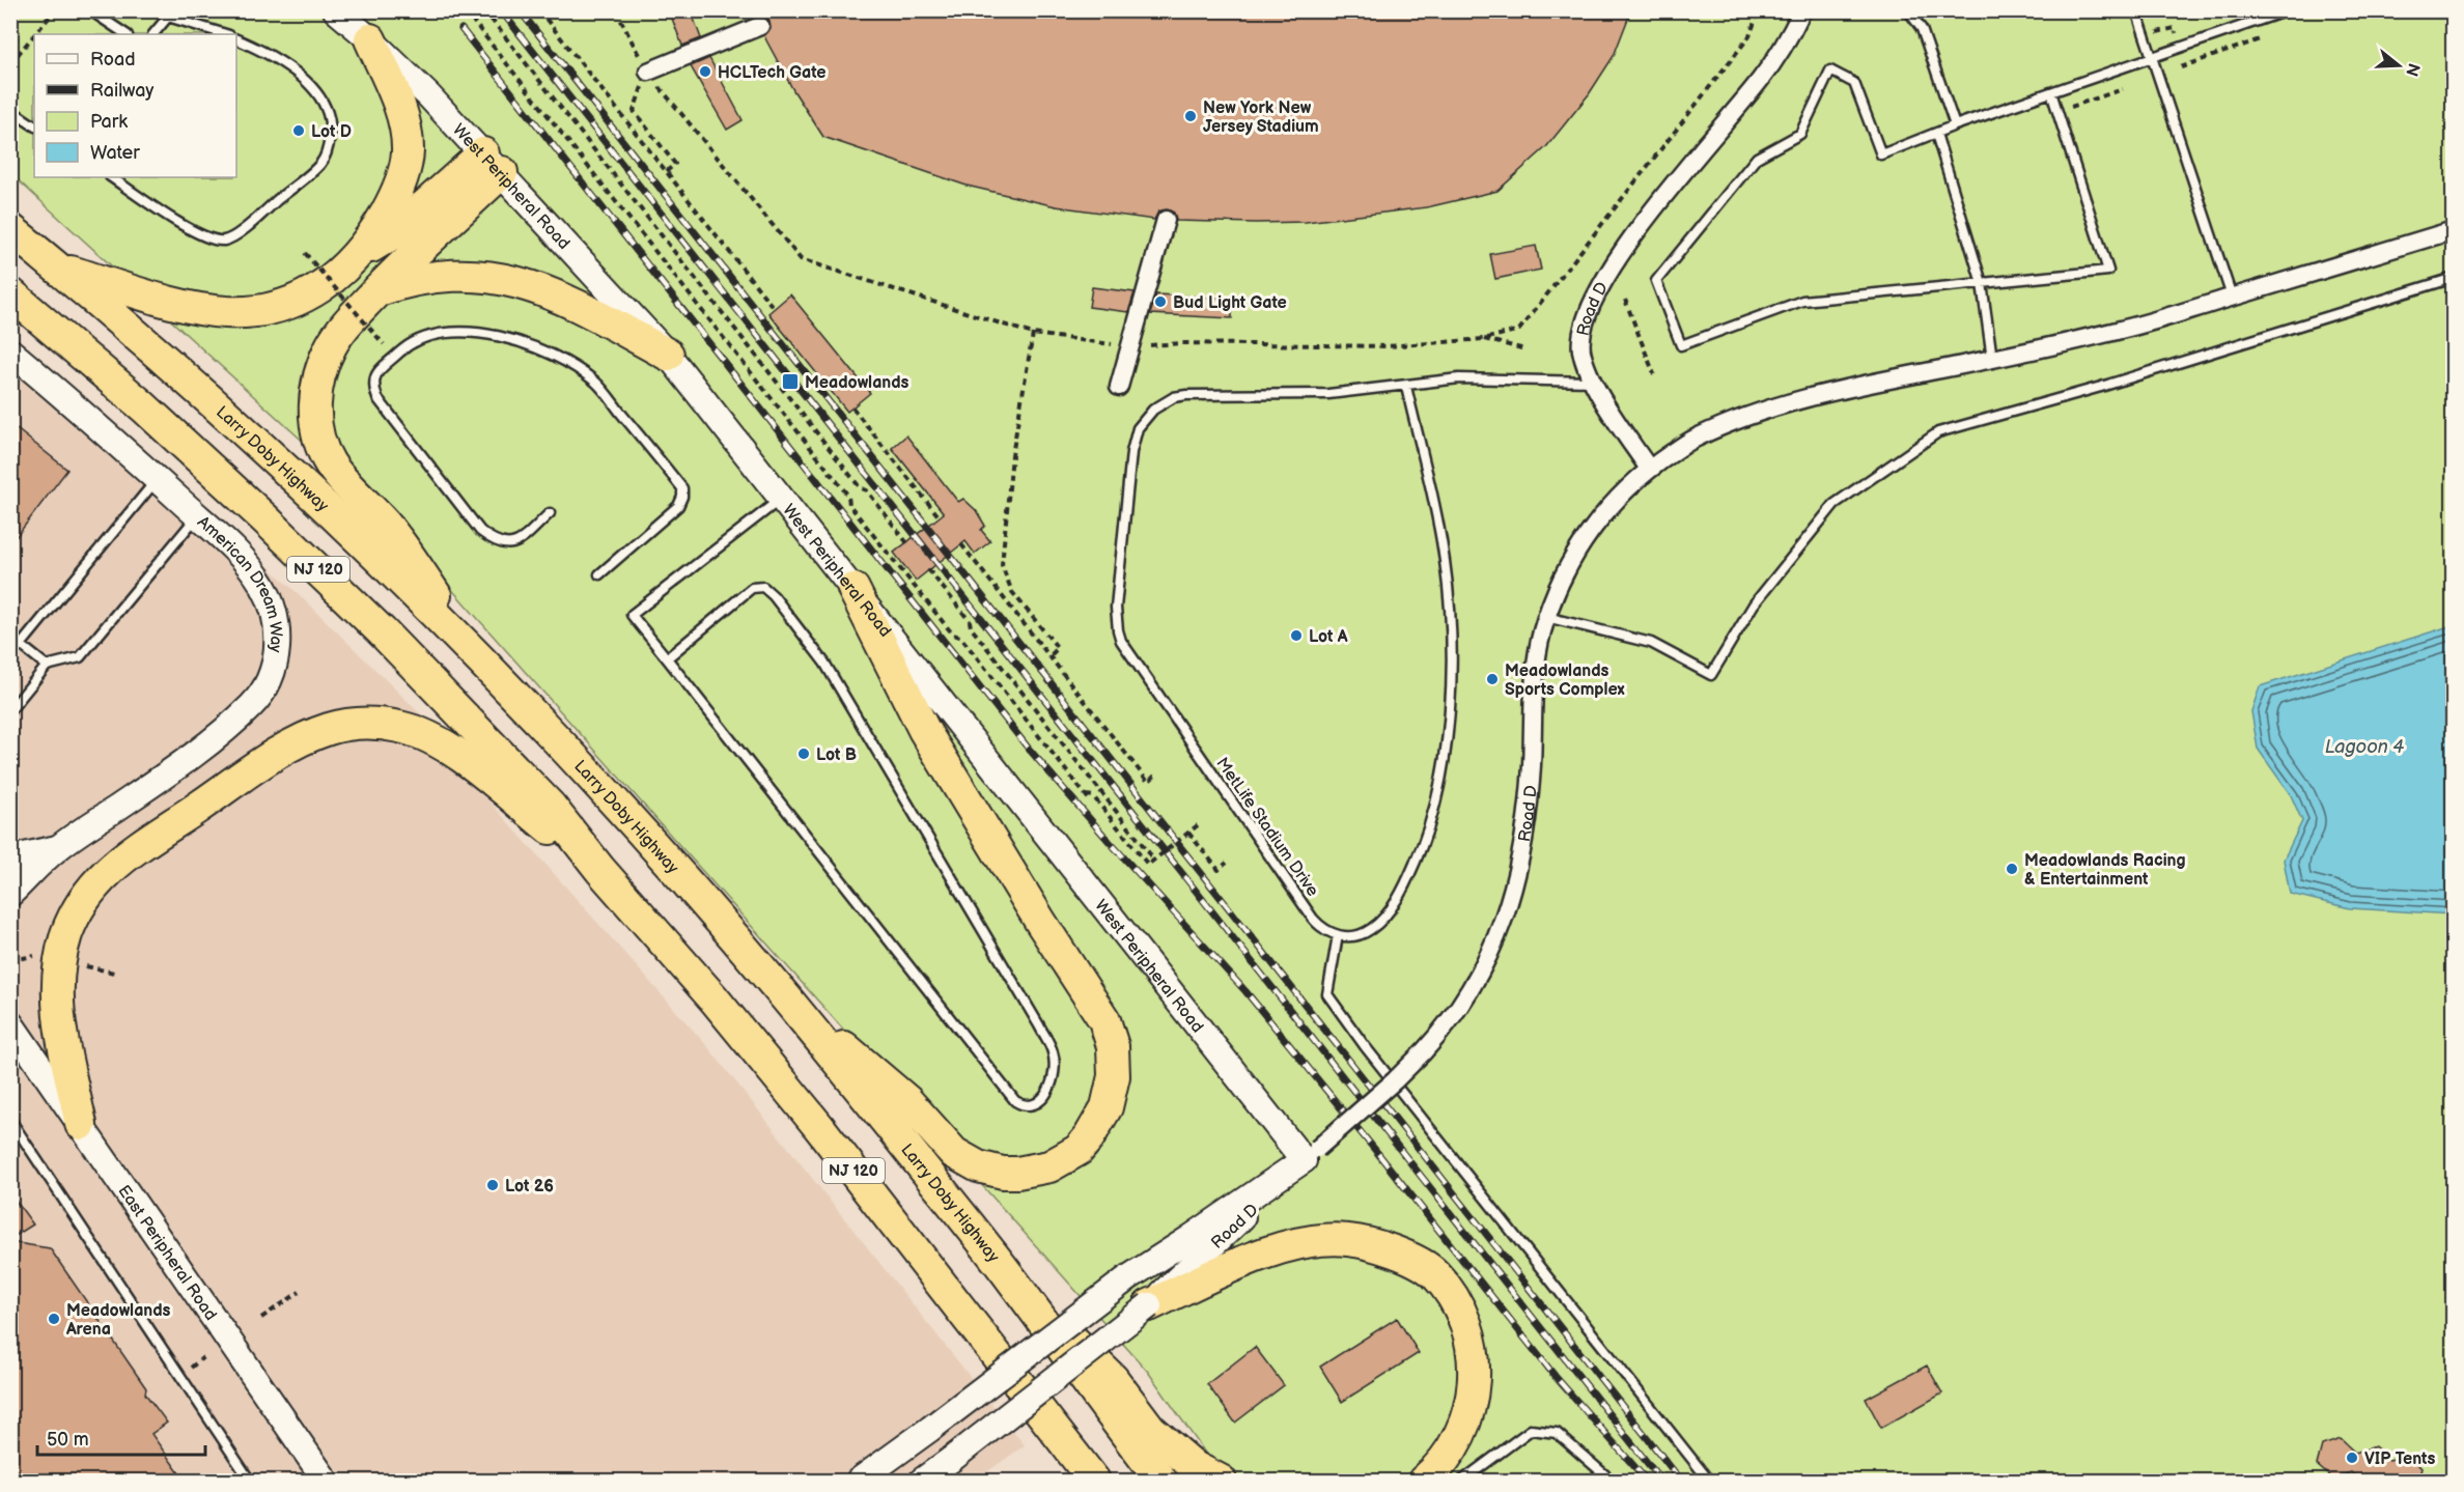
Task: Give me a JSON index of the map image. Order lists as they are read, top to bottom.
{
  "streets": {
    "highway": ["Larry Doby Highway", "NJ 120"],
    "street": [
      "West Peripheral Road",
      "Road D",
      "American Dream Way",
      "East Peripheral Road"
    ],
    "lane": ["MetLife Stadium Drive"]
  },
  "crossings": [
    ["West Peripheral Road", "Road D"],
    ["Road D", "MetLife Stadium Drive"]
  ],
  "water": ["Lagoon 4"],
  "places": {
    "other": [
      "HCLTech Gate",
      "New York New Jersey Stadium",
      "Lot D",
      "Bud Light Gate",
      "Lot A",
      "Meadowlands Sports Complex",
      "Lot B",
      "Meadowlands Racing & Entertainment",
      "Lot 26",
      "Meadowlands Arena",
      "VIP Tents"
    ],
    "transit": ["Meadowlands"]
  },
  "legend": [
    "Road",
    "Railway",
    "Park",
    "Water"
  ],
  "scale_bar": "50 m",
  "north": "right"
}
